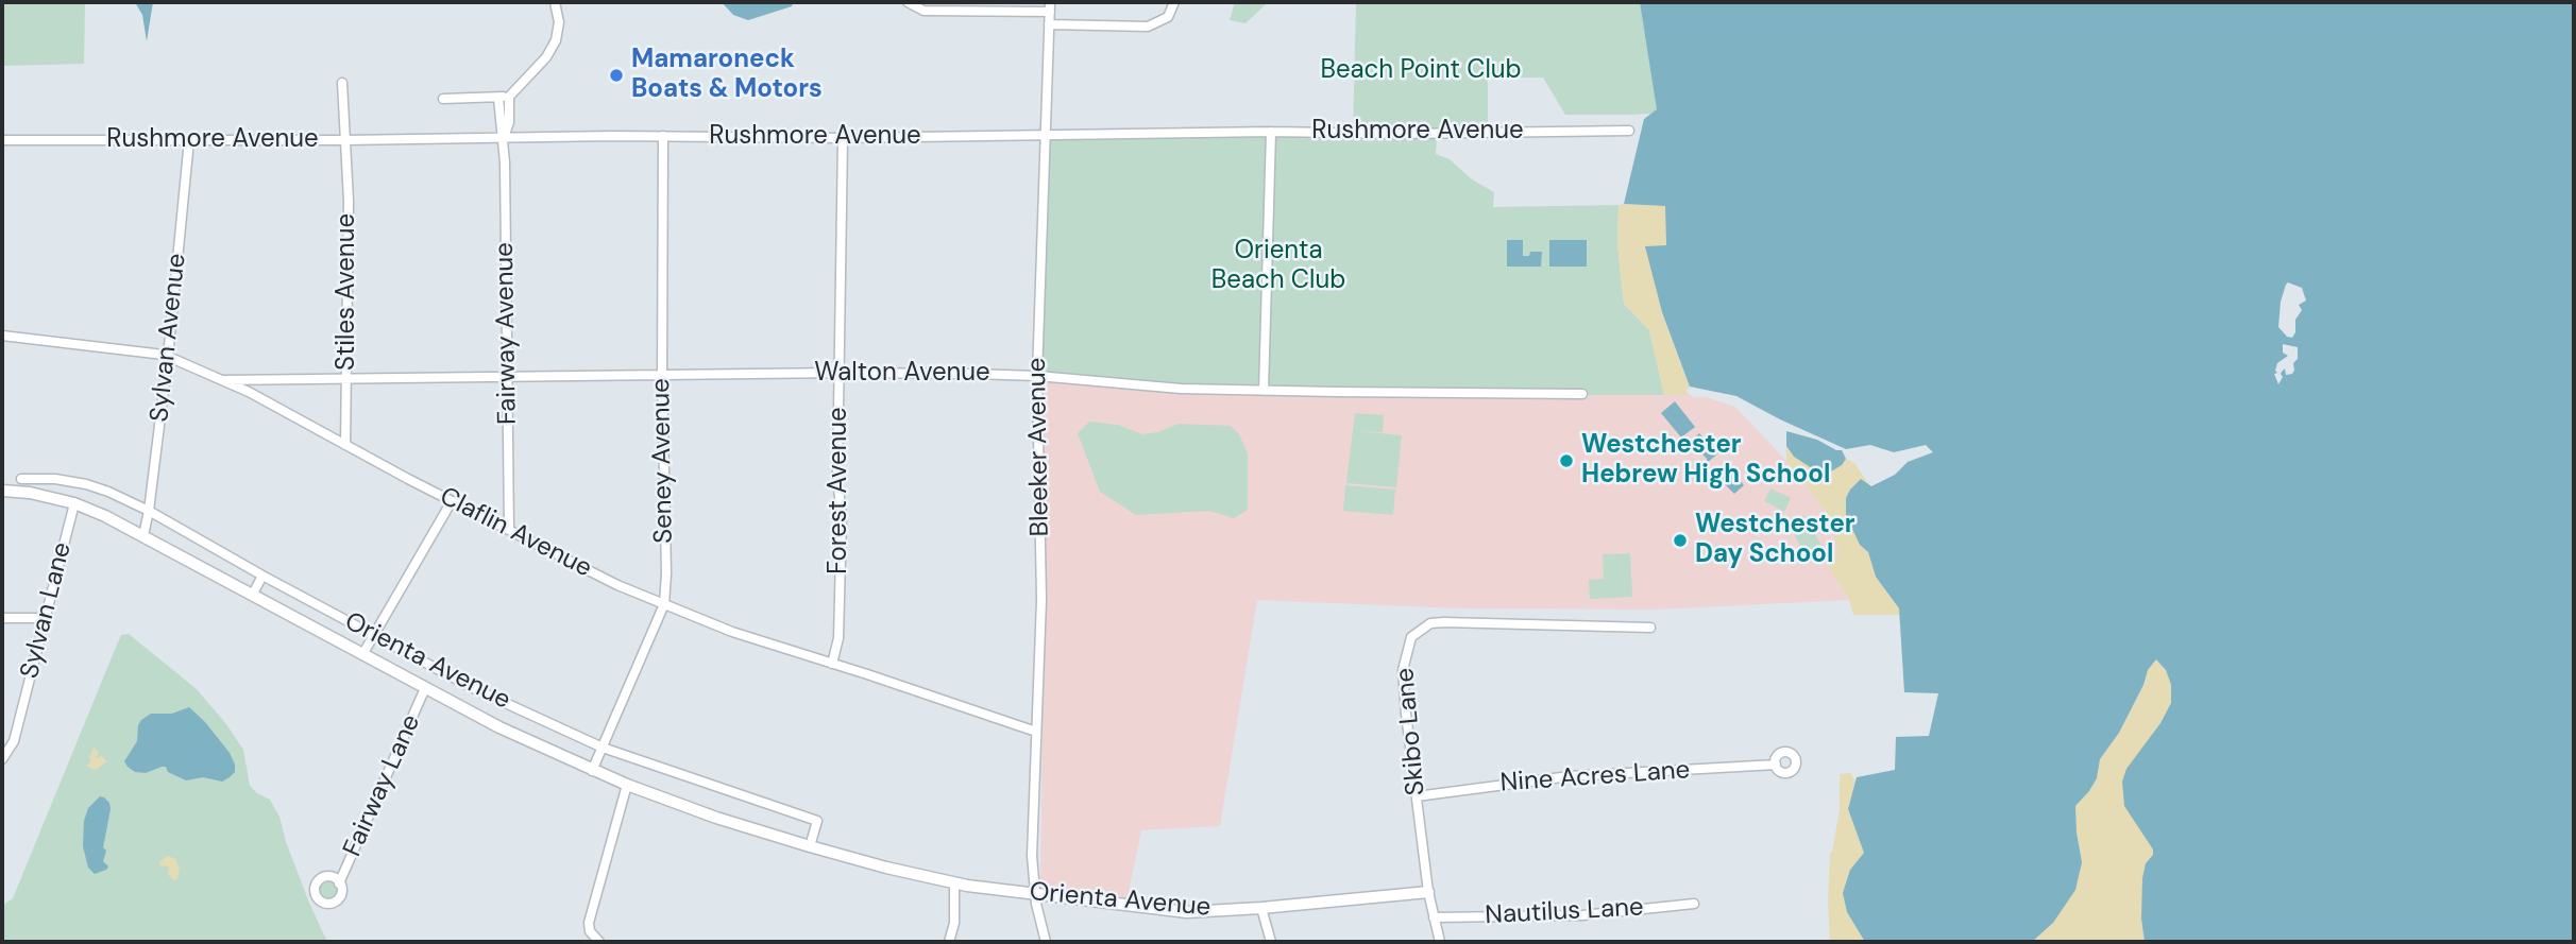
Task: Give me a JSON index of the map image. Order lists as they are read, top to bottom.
{
  "streets": {
    "street": [
      "Rushmore Avenue",
      "Stiles Avenue",
      "Fairway Avenue",
      "Sylvan Avenue",
      "Walton Avenue",
      "Bleeker Avenue",
      "Seney Avenue",
      "Forest Avenue",
      "Claflin Avenue",
      "Sylvan Lane",
      "Orienta Avenue",
      "Skibo Lane",
      "Nine Acres Lane",
      "Fairway Lane",
      "Nautilus Lane"
    ]
  },
  "crossings": [
    ["Rushmore Avenue", "Stiles Avenue"],
    ["Rushmore Avenue", "Fairway Avenue"],
    ["Rushmore Avenue", "Sylvan Avenue"],
    ["Rushmore Avenue", "Bleeker Avenue"],
    ["Rushmore Avenue", "Seney Avenue"],
    ["Rushmore Avenue", "Forest Avenue"],
    ["Stiles Avenue", "Walton Avenue"],
    ["Stiles Avenue", "Claflin Avenue"],
    ["Fairway Avenue", "Walton Avenue"],
    ["Fairway Avenue", "Claflin Avenue"],
    ["Sylvan Avenue", "Claflin Avenue"],
    ["Sylvan Avenue", "Orienta Avenue"],
    ["Walton Avenue", "Bleeker Avenue"],
    ["Walton Avenue", "Seney Avenue"],
    ["Walton Avenue", "Forest Avenue"],
    ["Walton Avenue", "Claflin Avenue"],
    ["Bleeker Avenue", "Claflin Avenue"],
    ["Bleeker Avenue", "Orienta Avenue"],
    ["Seney Avenue", "Claflin Avenue"],
    ["Seney Avenue", "Orienta Avenue"],
    ["Forest Avenue", "Claflin Avenue"],
    ["Sylvan Lane", "Orienta Avenue"],
    ["Orienta Avenue", "Skibo Lane"],
    ["Orienta Avenue", "Fairway Lane"],
    ["Skibo Lane", "Nine Acres Lane"]
  ],
  "parks": ["Beach Point Club", "Orienta Beach Club"],
  "places": ["Mamaroneck Boats & Motors", "Westchester Hebrew High School", "Westchester Day School"]
}
